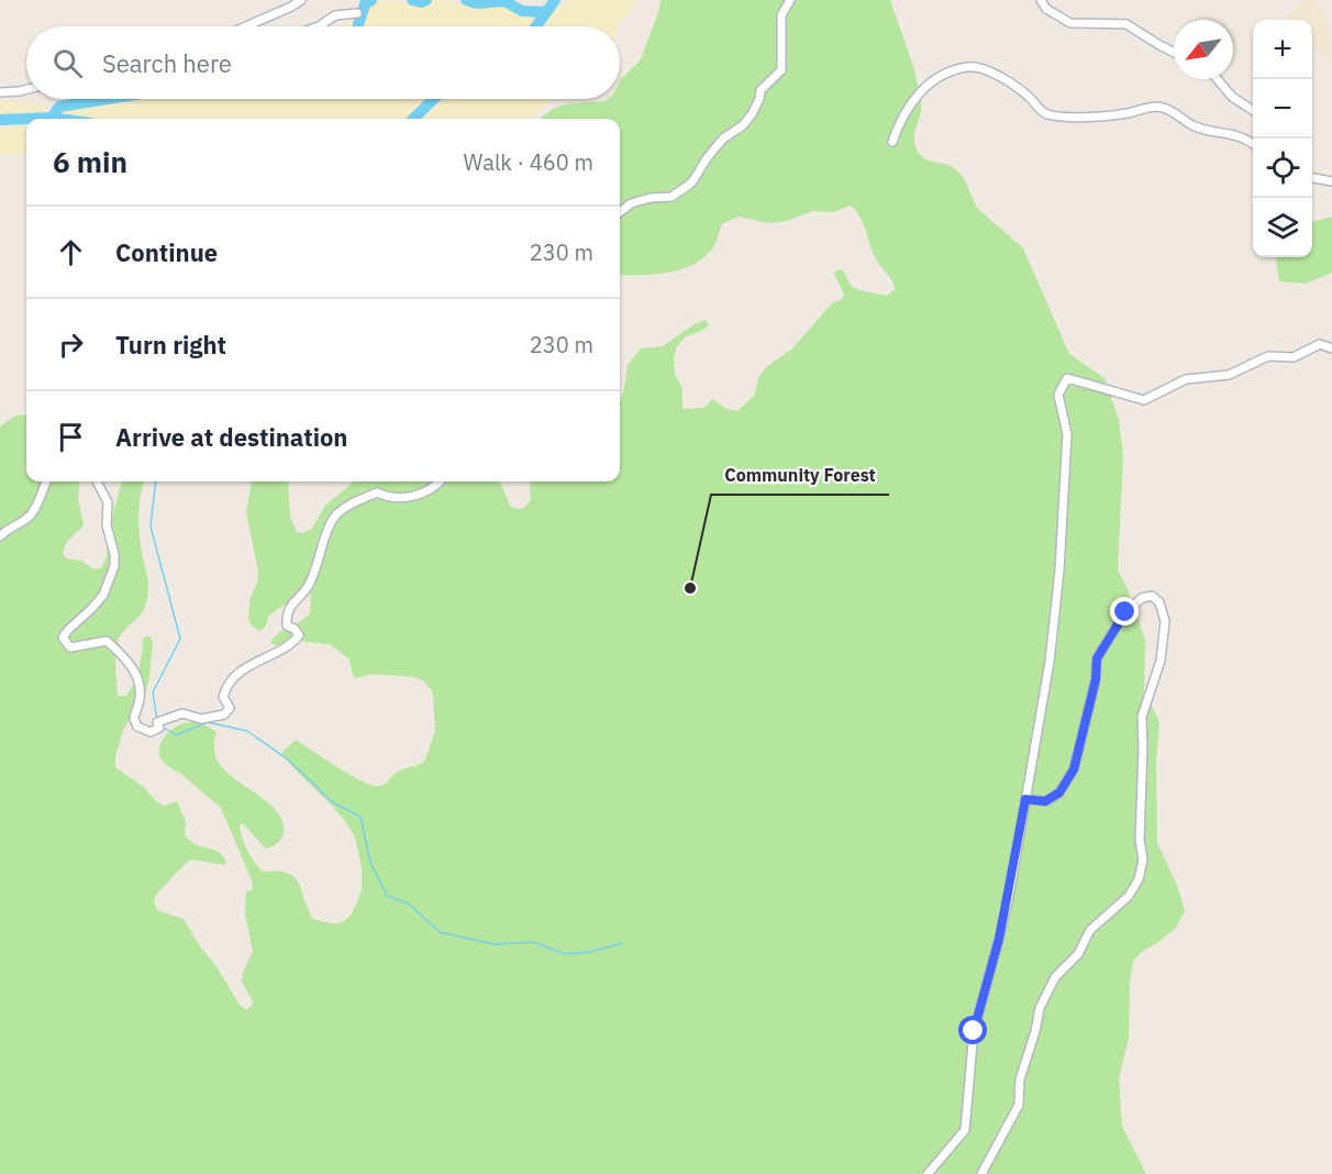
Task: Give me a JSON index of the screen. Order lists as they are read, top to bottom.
{
  "places": ["Community Forest"],
  "north": "bottom left",
  "page": {
    "map_buttons": ["+", "−"],
    "search": "Search here",
    "heading": ["6 min", "Walk · 460 m"],
    "list": [
      ["Continue", "230 m"],
      ["Turn right", "230 m"],
      "Arrive at destination"
    ]
  }
}
